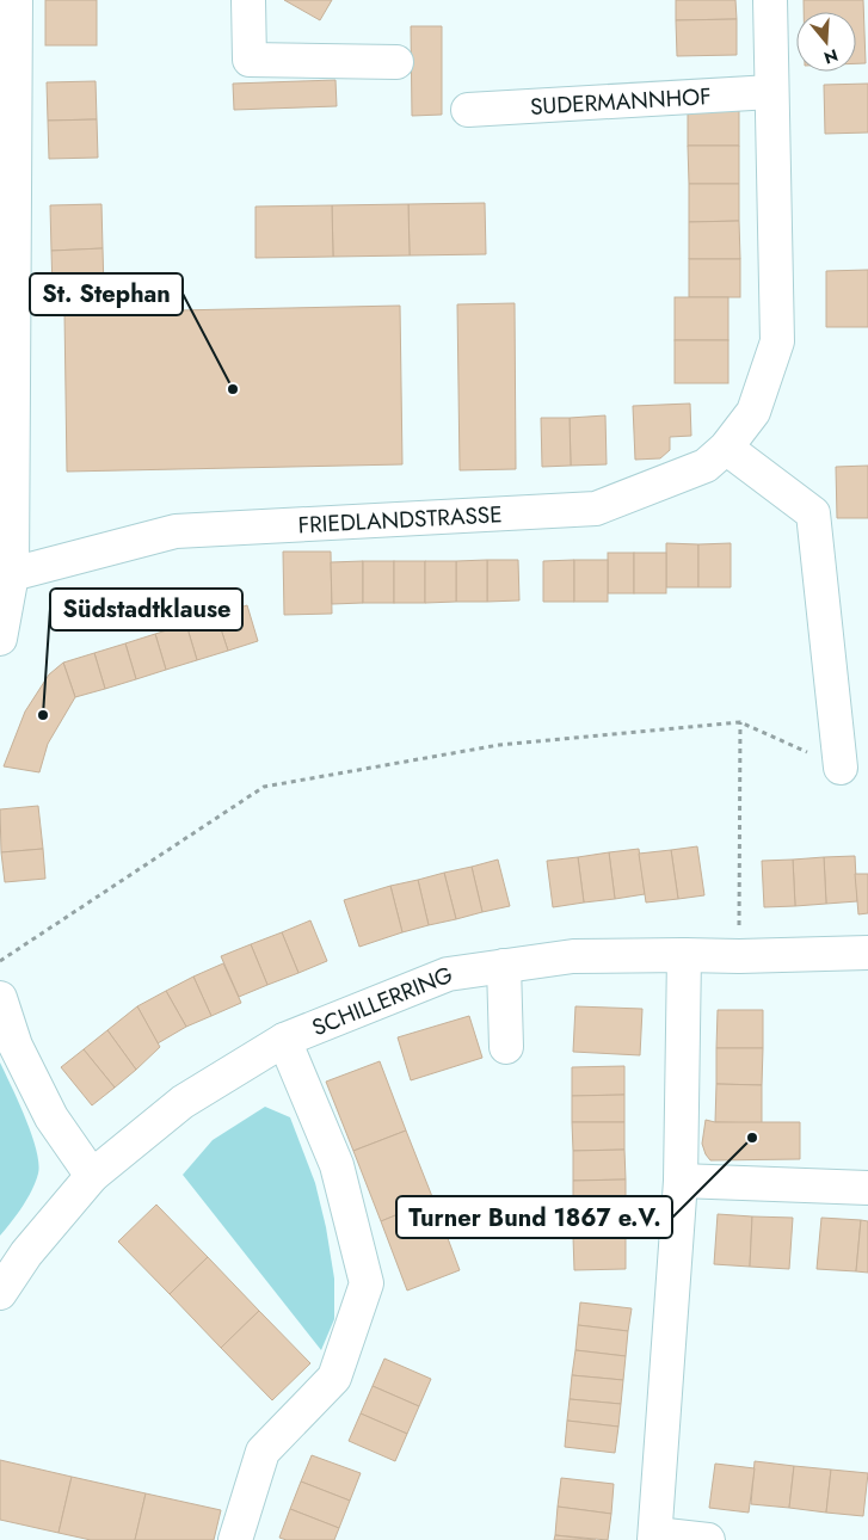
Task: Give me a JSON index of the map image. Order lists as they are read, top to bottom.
{
  "streets": {
    "street": ["SUDERMANNHOF", "FRIEDLANDSTRASSE", "SCHILLERRING"]
  },
  "crossings": [
    ["SUDERMANNHOF", "FRIEDLANDSTRASSE"]
  ],
  "places": ["St. Stephan", "Südstadtklause", "Turner Bund 1867 e.V."],
  "north": "bottom"
}
